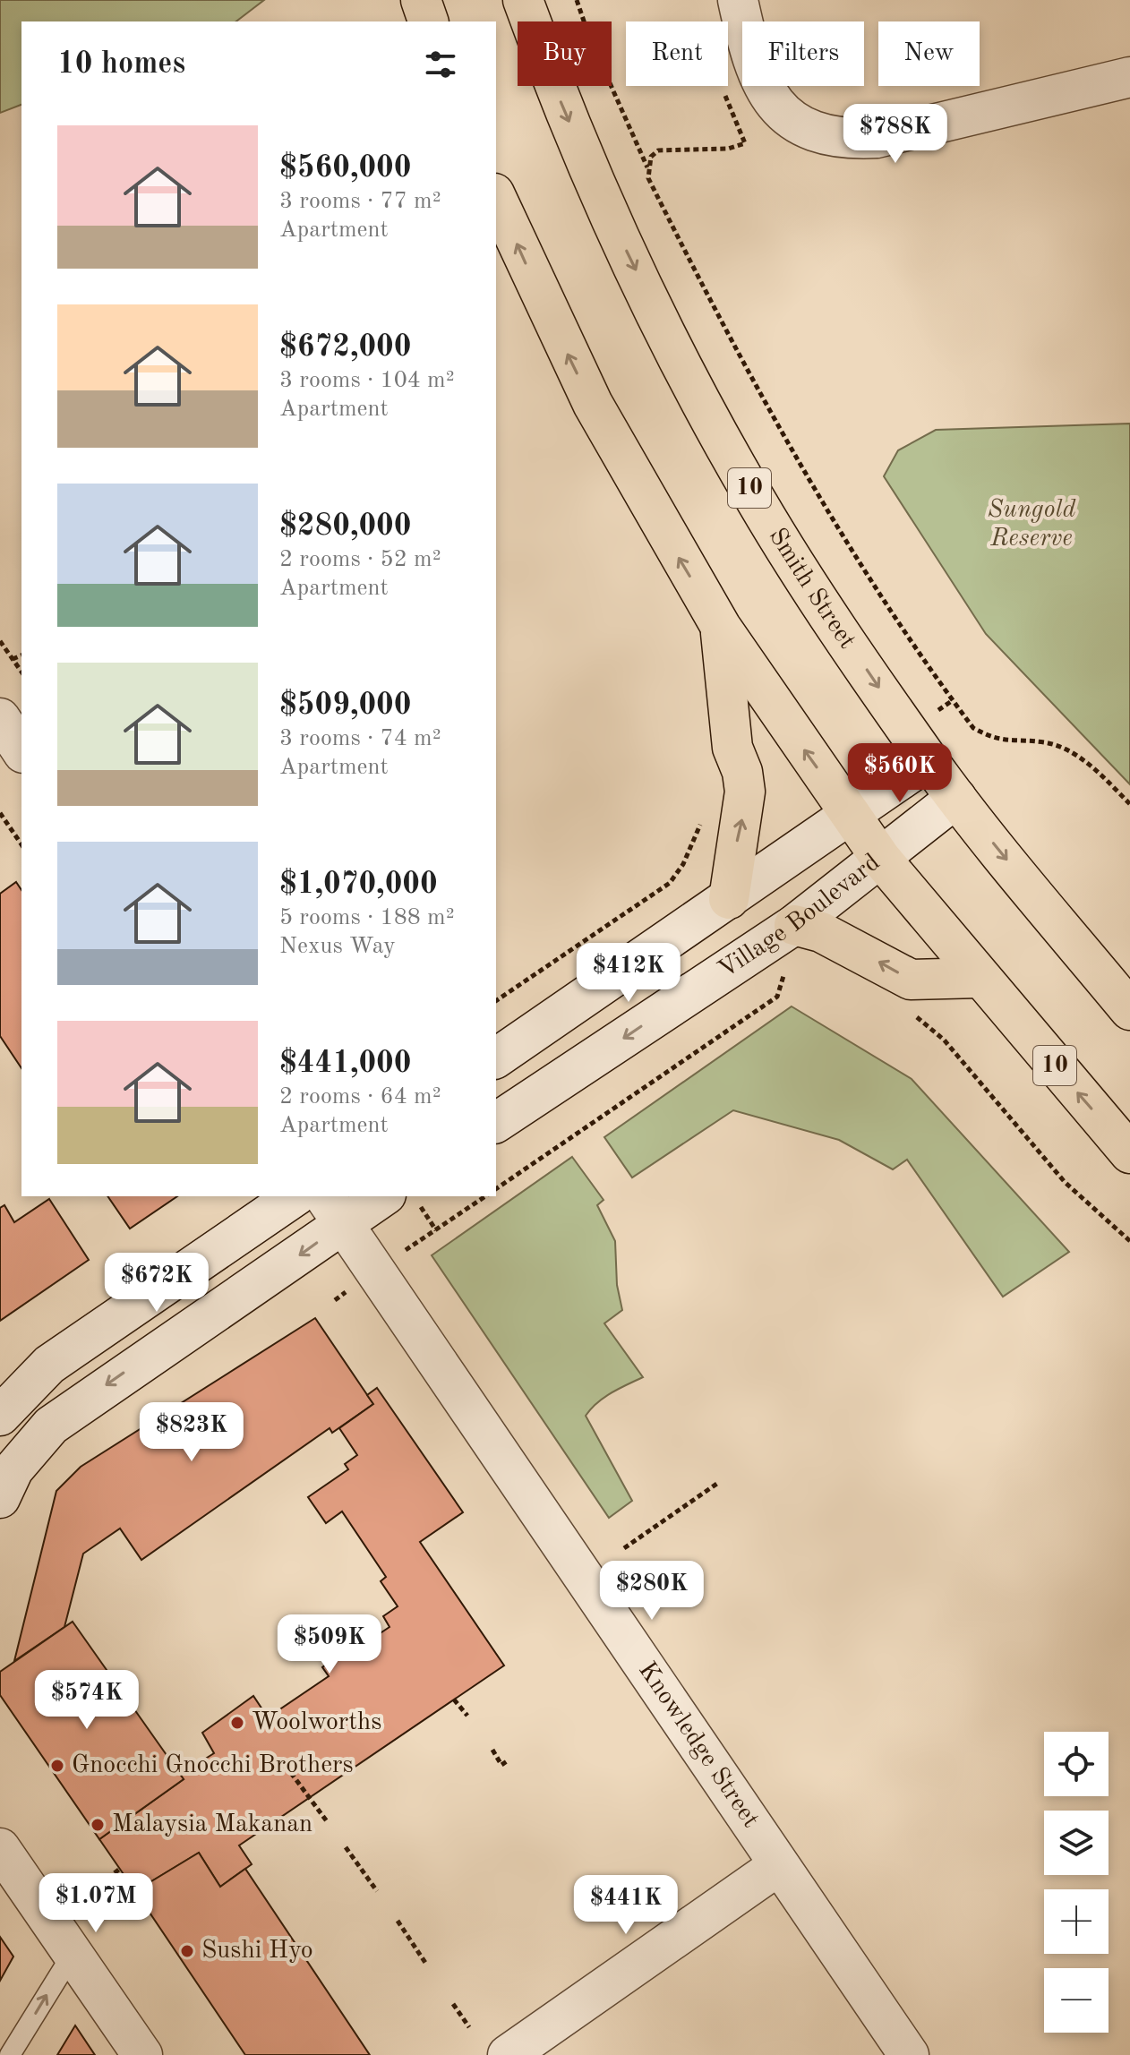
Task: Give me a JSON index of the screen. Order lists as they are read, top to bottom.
{
  "streets": {
    "highway": ["10", "Smith Street"],
    "street": ["Village Boulevard", "Knowledge Street"]
  },
  "crossings": [
    ["10", "Village Boulevard"],
    ["Smith Street", "Village Boulevard"]
  ],
  "parks": ["Sungold Reserve"],
  "places": [
    "Woolworths",
    "Gnocchi Gnocchi Brothers",
    "Malaysia Makanan",
    "Sushi Hyo"
  ],
  "page": {
    "chip": [
      "Buy",
      "Rent",
      "Filters",
      "New"
    ],
    "heading": "10 homes",
    "price": [
      "$788K",
      "$560K",
      "$412K",
      "$672K",
      "$823K",
      "$280K",
      "$509K",
      "$574K",
      "$1.07M",
      "$441K"
    ],
    "list": [
      {
        "name": "$560,000",
        "note": "3 rooms · 77 m² · Apartment"
      },
      {
        "name": "$672,000",
        "note": "3 rooms · 104 m² · Apartment"
      },
      {
        "name": "$280,000",
        "note": "2 rooms · 52 m² · Apartment"
      },
      {
        "name": "$509,000",
        "note": "3 rooms · 74 m² · Apartment"
      },
      {
        "name": "$1,070,000",
        "note": "5 rooms · 188 m² · Nexus Way"
      },
      {
        "name": "$441,000",
        "note": "2 rooms · 64 m² · Apartment"
      }
    ],
    "map_buttons": ["+", "−"]
  }
}
